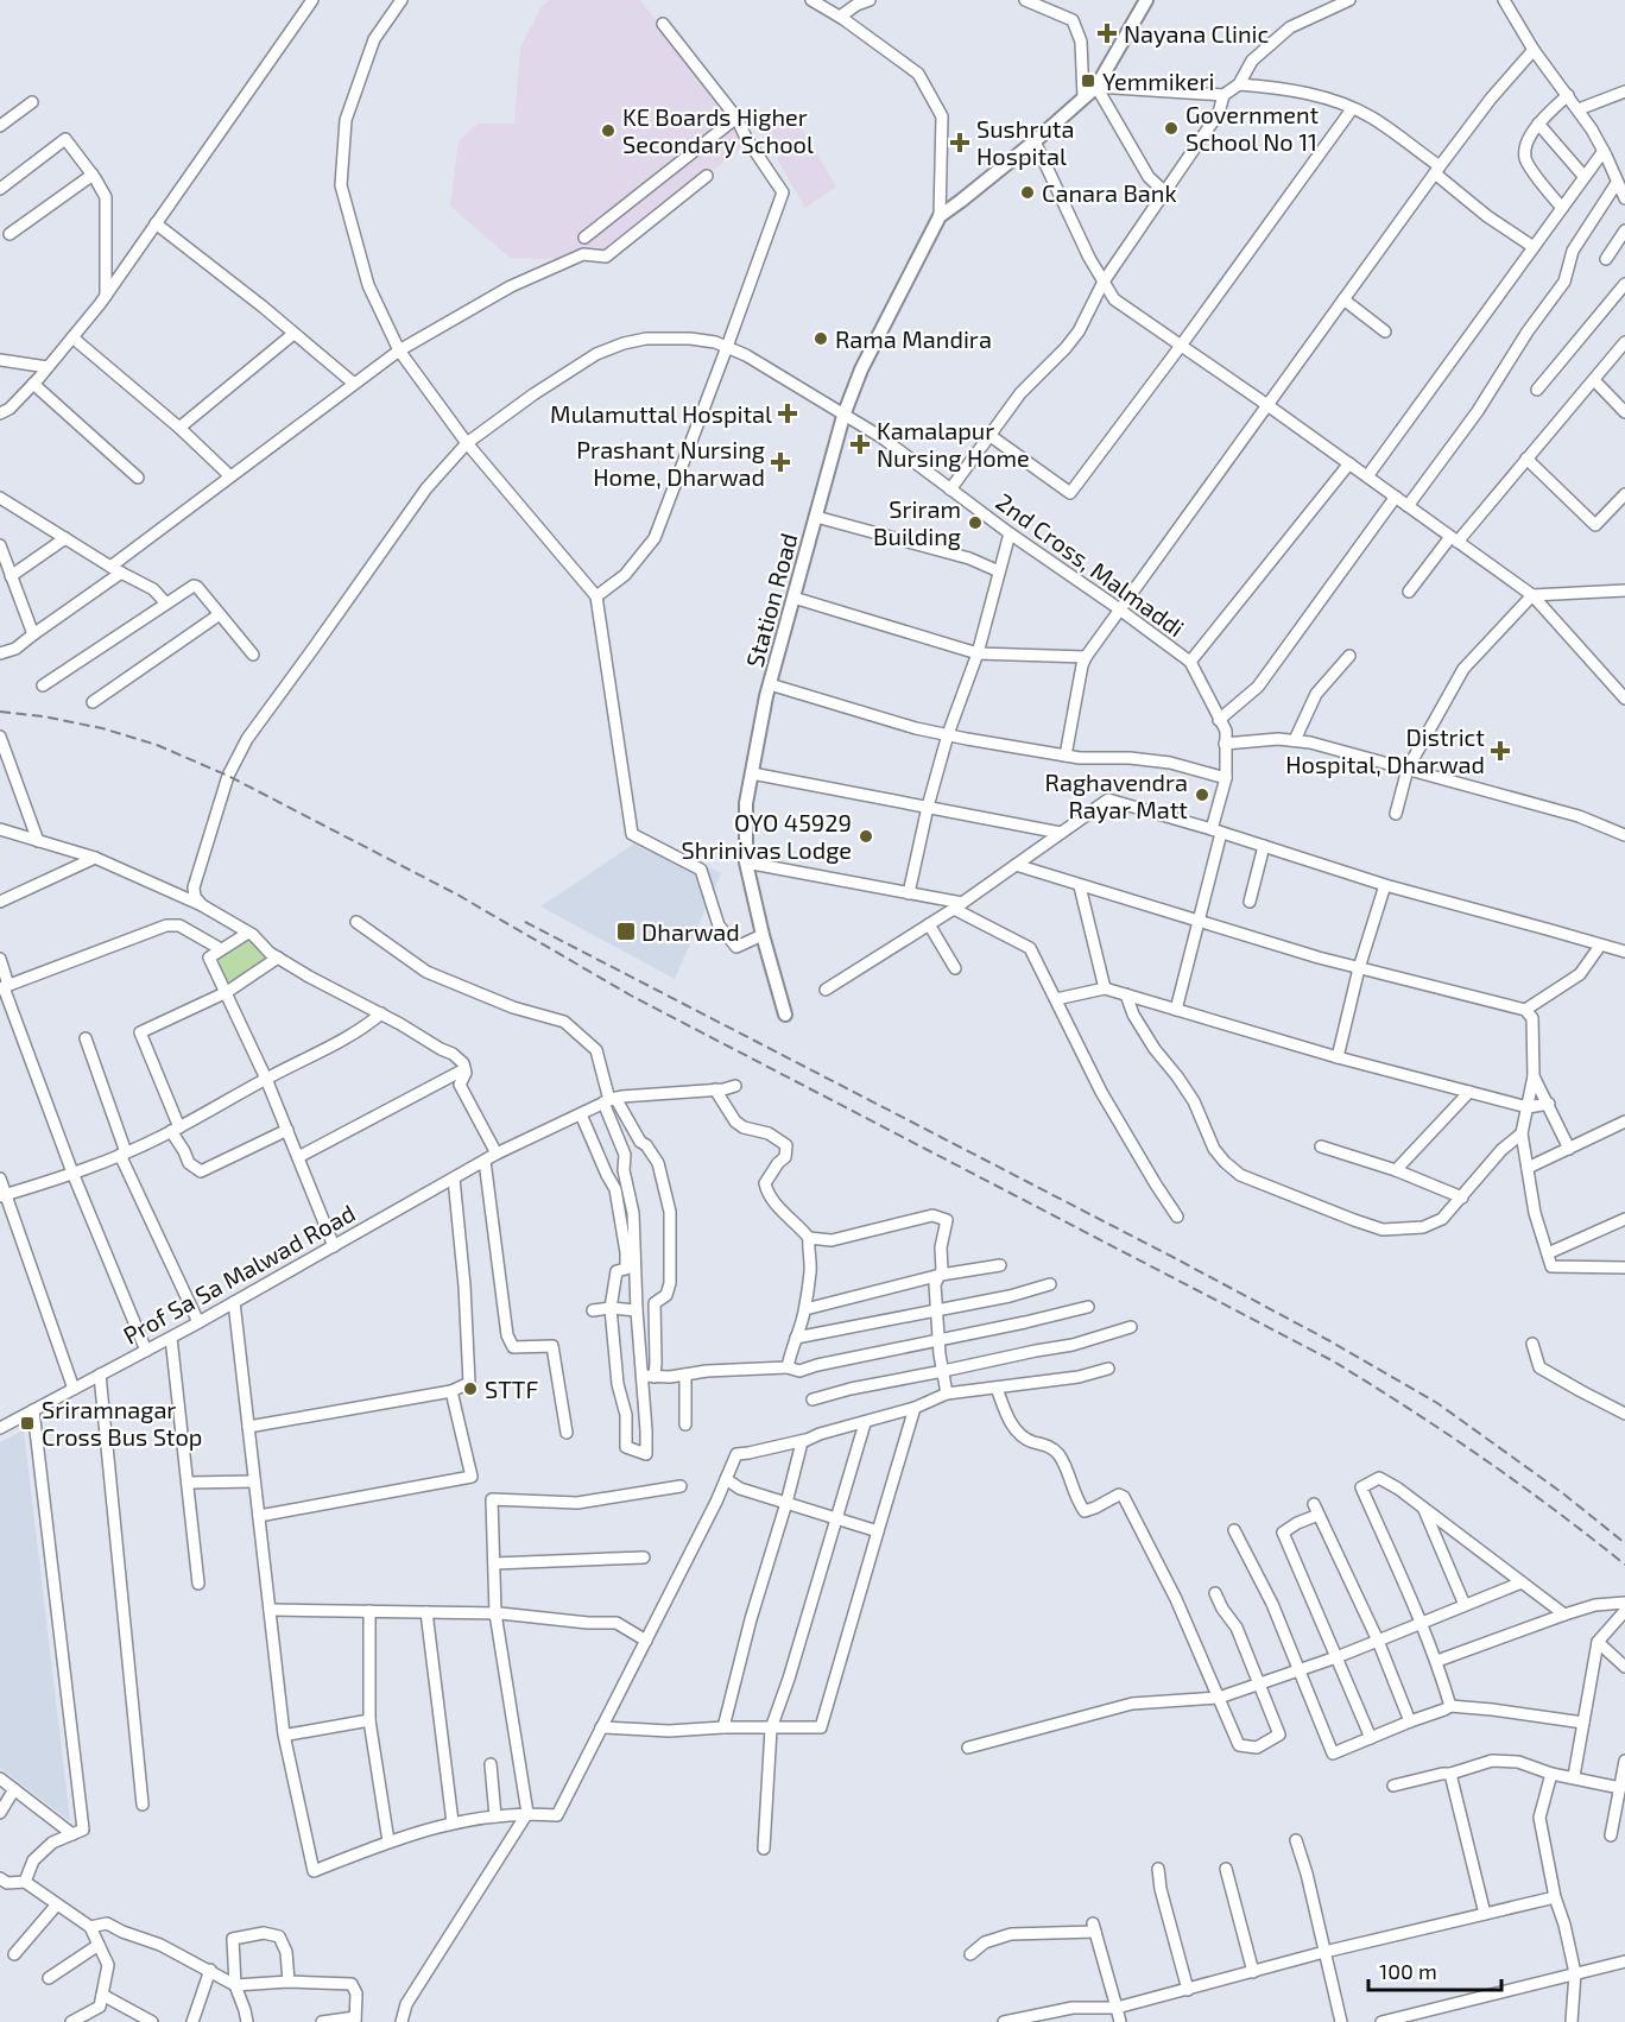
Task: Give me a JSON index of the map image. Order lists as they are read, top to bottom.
{
  "streets": {
    "main road": ["Station Road"],
    "street": ["2nd Cross, Malmaddi", "Prof Sa Sa Malwad Road"]
  },
  "crossings": [
    ["2nd Cross, Malmaddi", "Station Road"]
  ],
  "places": {
    "health": [
      "Nayana Clinic",
      "Sushruta Hospital",
      "Mulamuttal Hospital",
      "Kamalapur Nursing Home",
      "Prashant Nursing Home, Dharwad",
      "District Hospital, Dharwad"
    ],
    "transit": ["Yemmikeri", "Dharwad", "Sriramnagar Cross Bus Stop"],
    "other": [
      "Government School No 11",
      "KE Boards Higher Secondary School",
      "Canara Bank",
      "Rama Mandira",
      "Sriram Building",
      "Raghavendra Rayar Matt",
      "OYO 45929 Shrinivas Lodge",
      "STTF"
    ]
  },
  "scale_bar": "100 m"
}
